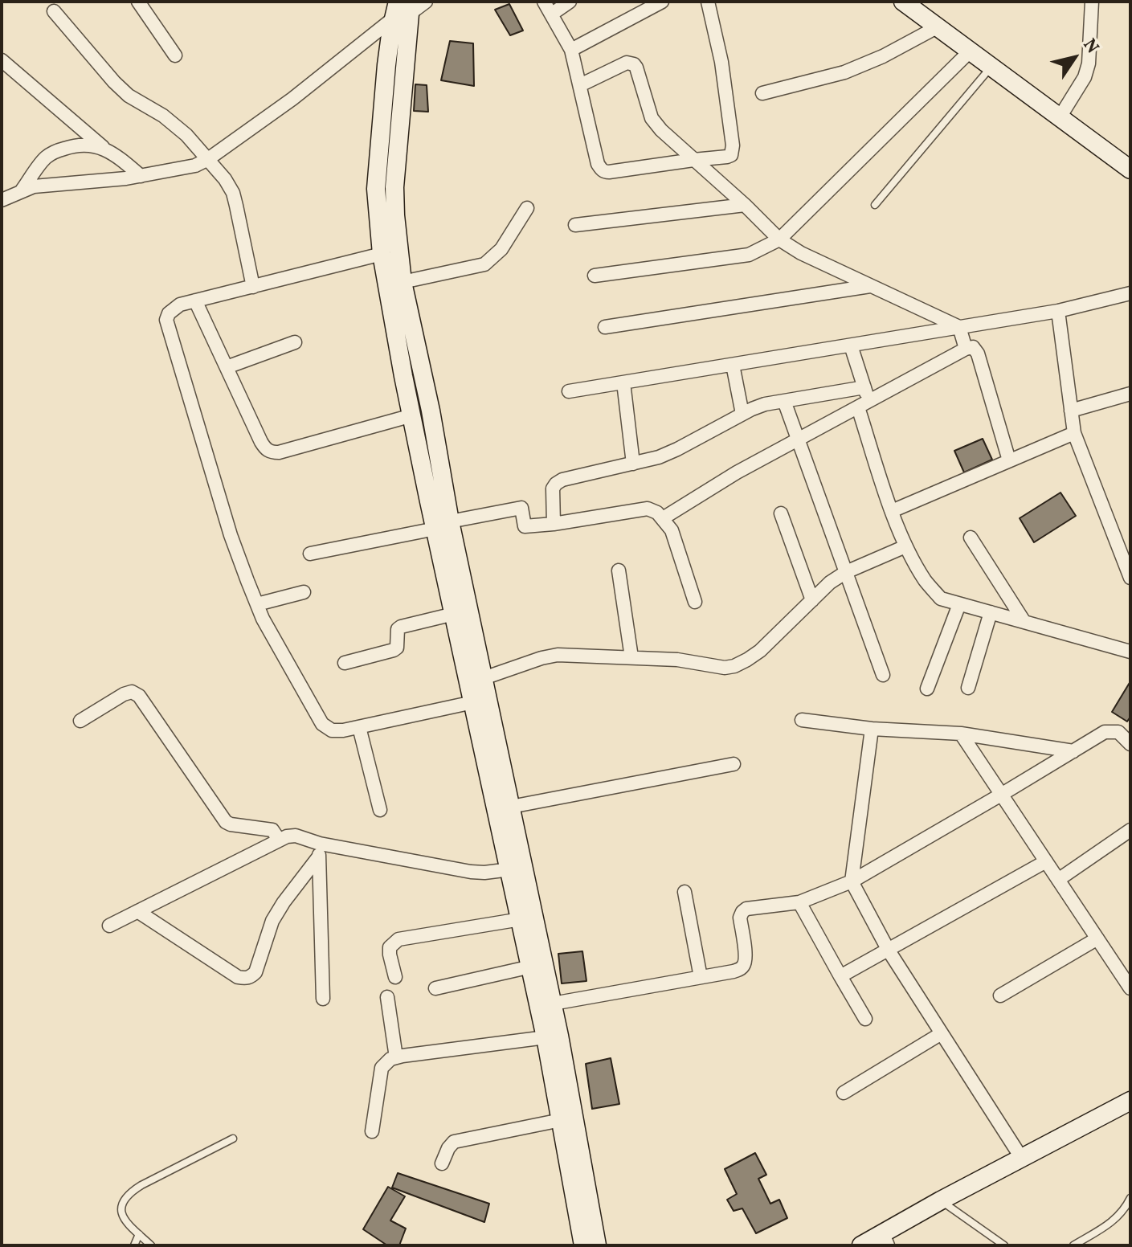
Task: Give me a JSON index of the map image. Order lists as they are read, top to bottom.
{
  "north": "top right"
}
